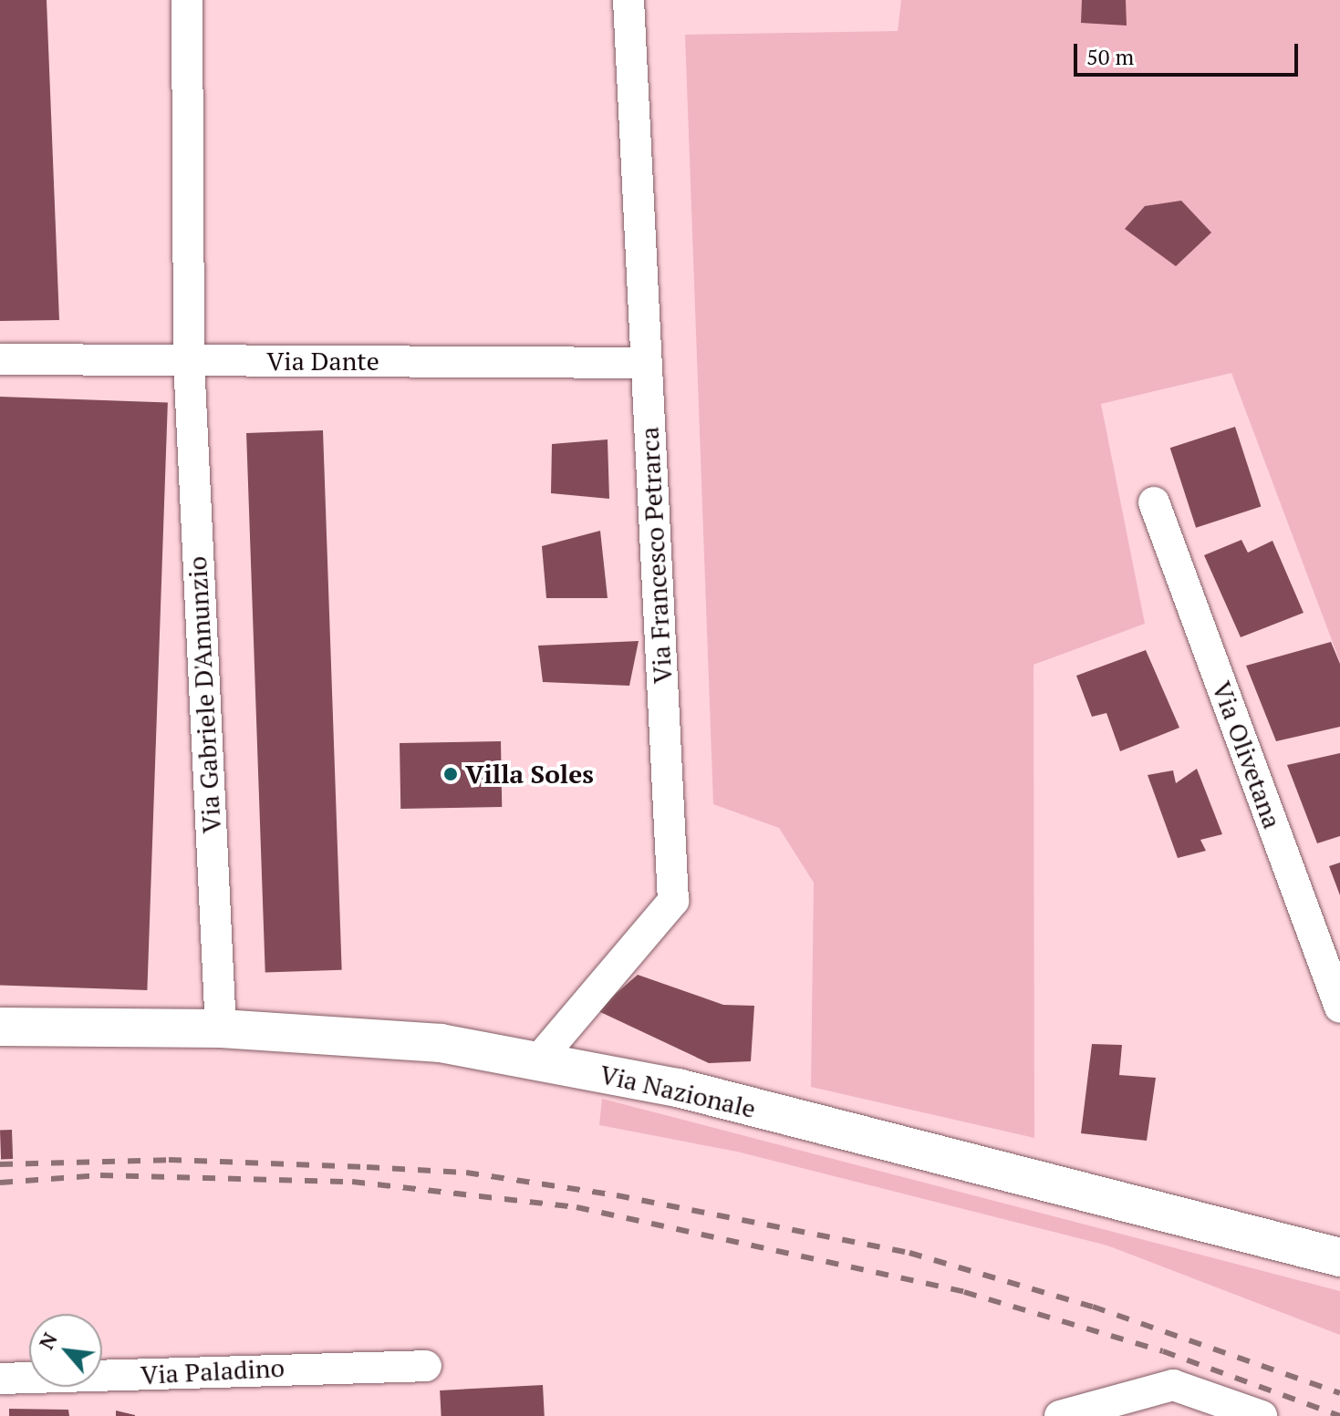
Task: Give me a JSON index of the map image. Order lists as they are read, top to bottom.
{
  "streets": {
    "main road": ["Via Nazionale"],
    "street": [
      "Via Dante",
      "Via Francesco Petrarca",
      "Via Gabriele D'Annunzio",
      "Via Olivetana",
      "Via Paladino"
    ]
  },
  "crossings": [
    ["Via Dante", "Via Francesco Petrarca"],
    ["Via Dante", "Via Gabriele D'Annunzio"],
    ["Via Francesco Petrarca", "Via Nazionale"],
    ["Via Gabriele D'Annunzio", "Via Nazionale"]
  ],
  "places": ["Villa Soles"],
  "scale_bar": "50 m",
  "north": "top left"
}
